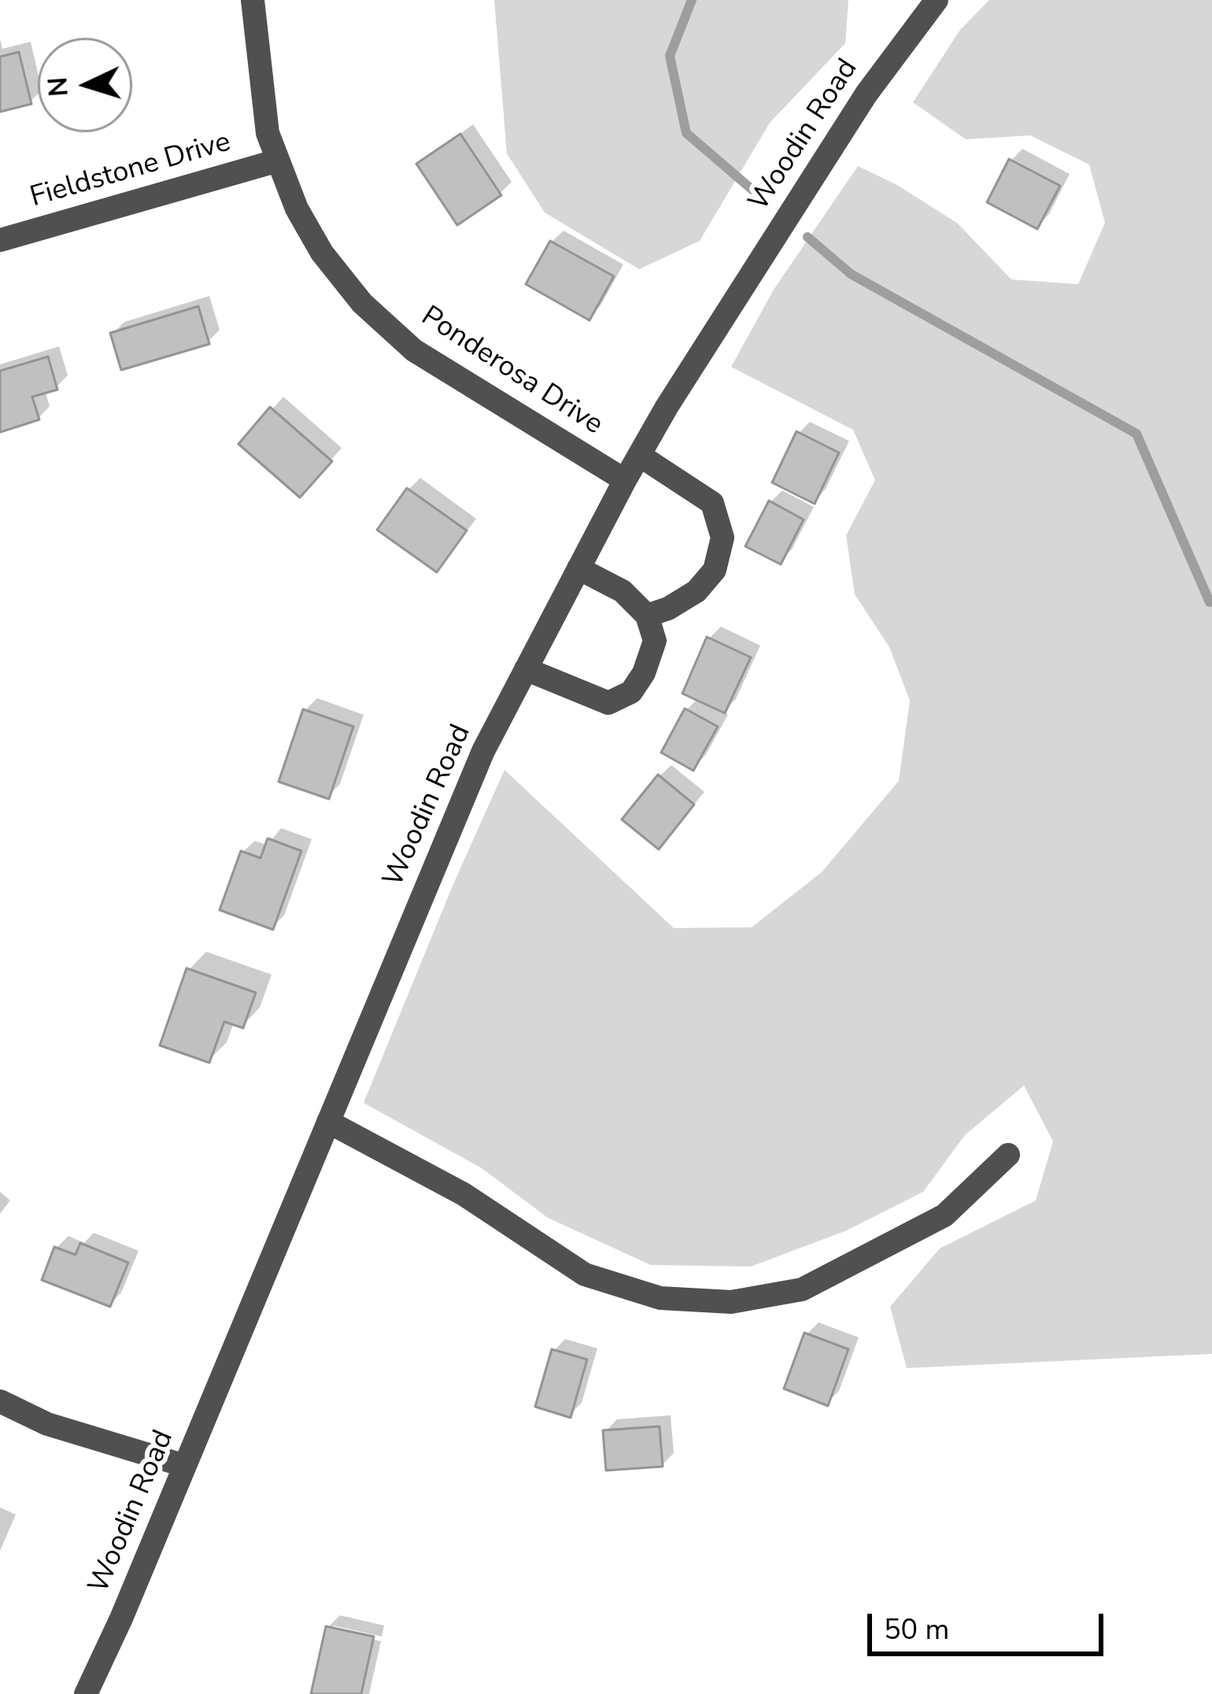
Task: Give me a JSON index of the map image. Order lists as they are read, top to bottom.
{
  "streets": {
    "street": ["Woodin Road", "Fieldstone Drive", "Ponderosa Drive"]
  },
  "crossings": [
    ["Woodin Road", "Ponderosa Drive"],
    ["Fieldstone Drive", "Ponderosa Drive"]
  ],
  "scale_bar": "50 m",
  "north": "left"
}
